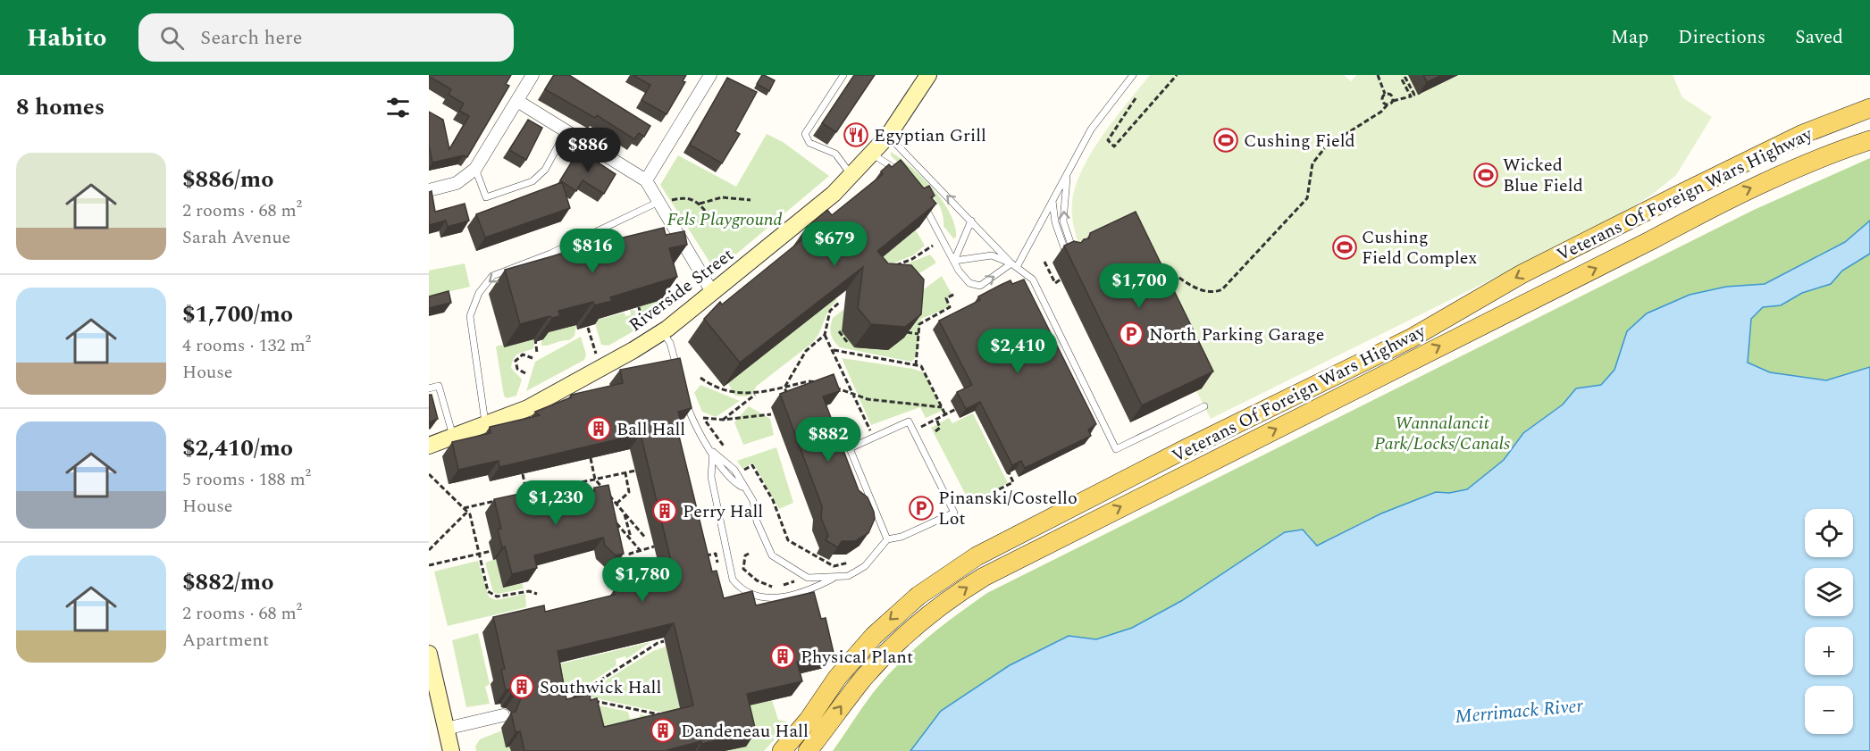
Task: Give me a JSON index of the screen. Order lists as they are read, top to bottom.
{
  "streets": {
    "main road": ["Veterans Of Foreign Wars Highway", "Riverside Street"]
  },
  "water": ["Merrimack River"],
  "parks": ["Fels Playground", "Wannalancit Park/Locks/Canals"],
  "places": {
    "restaurant": ["Egyptian Grill"],
    "sports": ["Cushing Field", "Wicked Blue Field", "Cushing Field Complex"],
    "parking": ["North Parking Garage", "Pinanski/Costello Lot"],
    "building": [
      "Ball Hall",
      "Perry Hall",
      "Physical Plant",
      "Southwick Hall",
      "Dandeneau Hall"
    ]
  },
  "page": {
    "header": "Habito",
    "search": "Search here",
    "nav": ["Map", "Directions", "Saved"],
    "heading": "8 homes",
    "price": [
      "$886",
      "$679",
      "$816",
      "$1,700",
      "$2,410",
      "$882",
      "$1,230",
      "$1,780"
    ],
    "list": [
      {
        "name": "$886/mo",
        "note": "2 rooms · 68 m² · Sarah Avenue"
      },
      {
        "name": "$1,700/mo",
        "note": "4 rooms · 132 m² · House"
      },
      {
        "name": "$2,410/mo",
        "note": "5 rooms · 188 m² · House"
      },
      {
        "name": "$882/mo",
        "note": "2 rooms · 68 m² · Apartment"
      }
    ],
    "map_buttons": ["+", "−"]
  }
}
